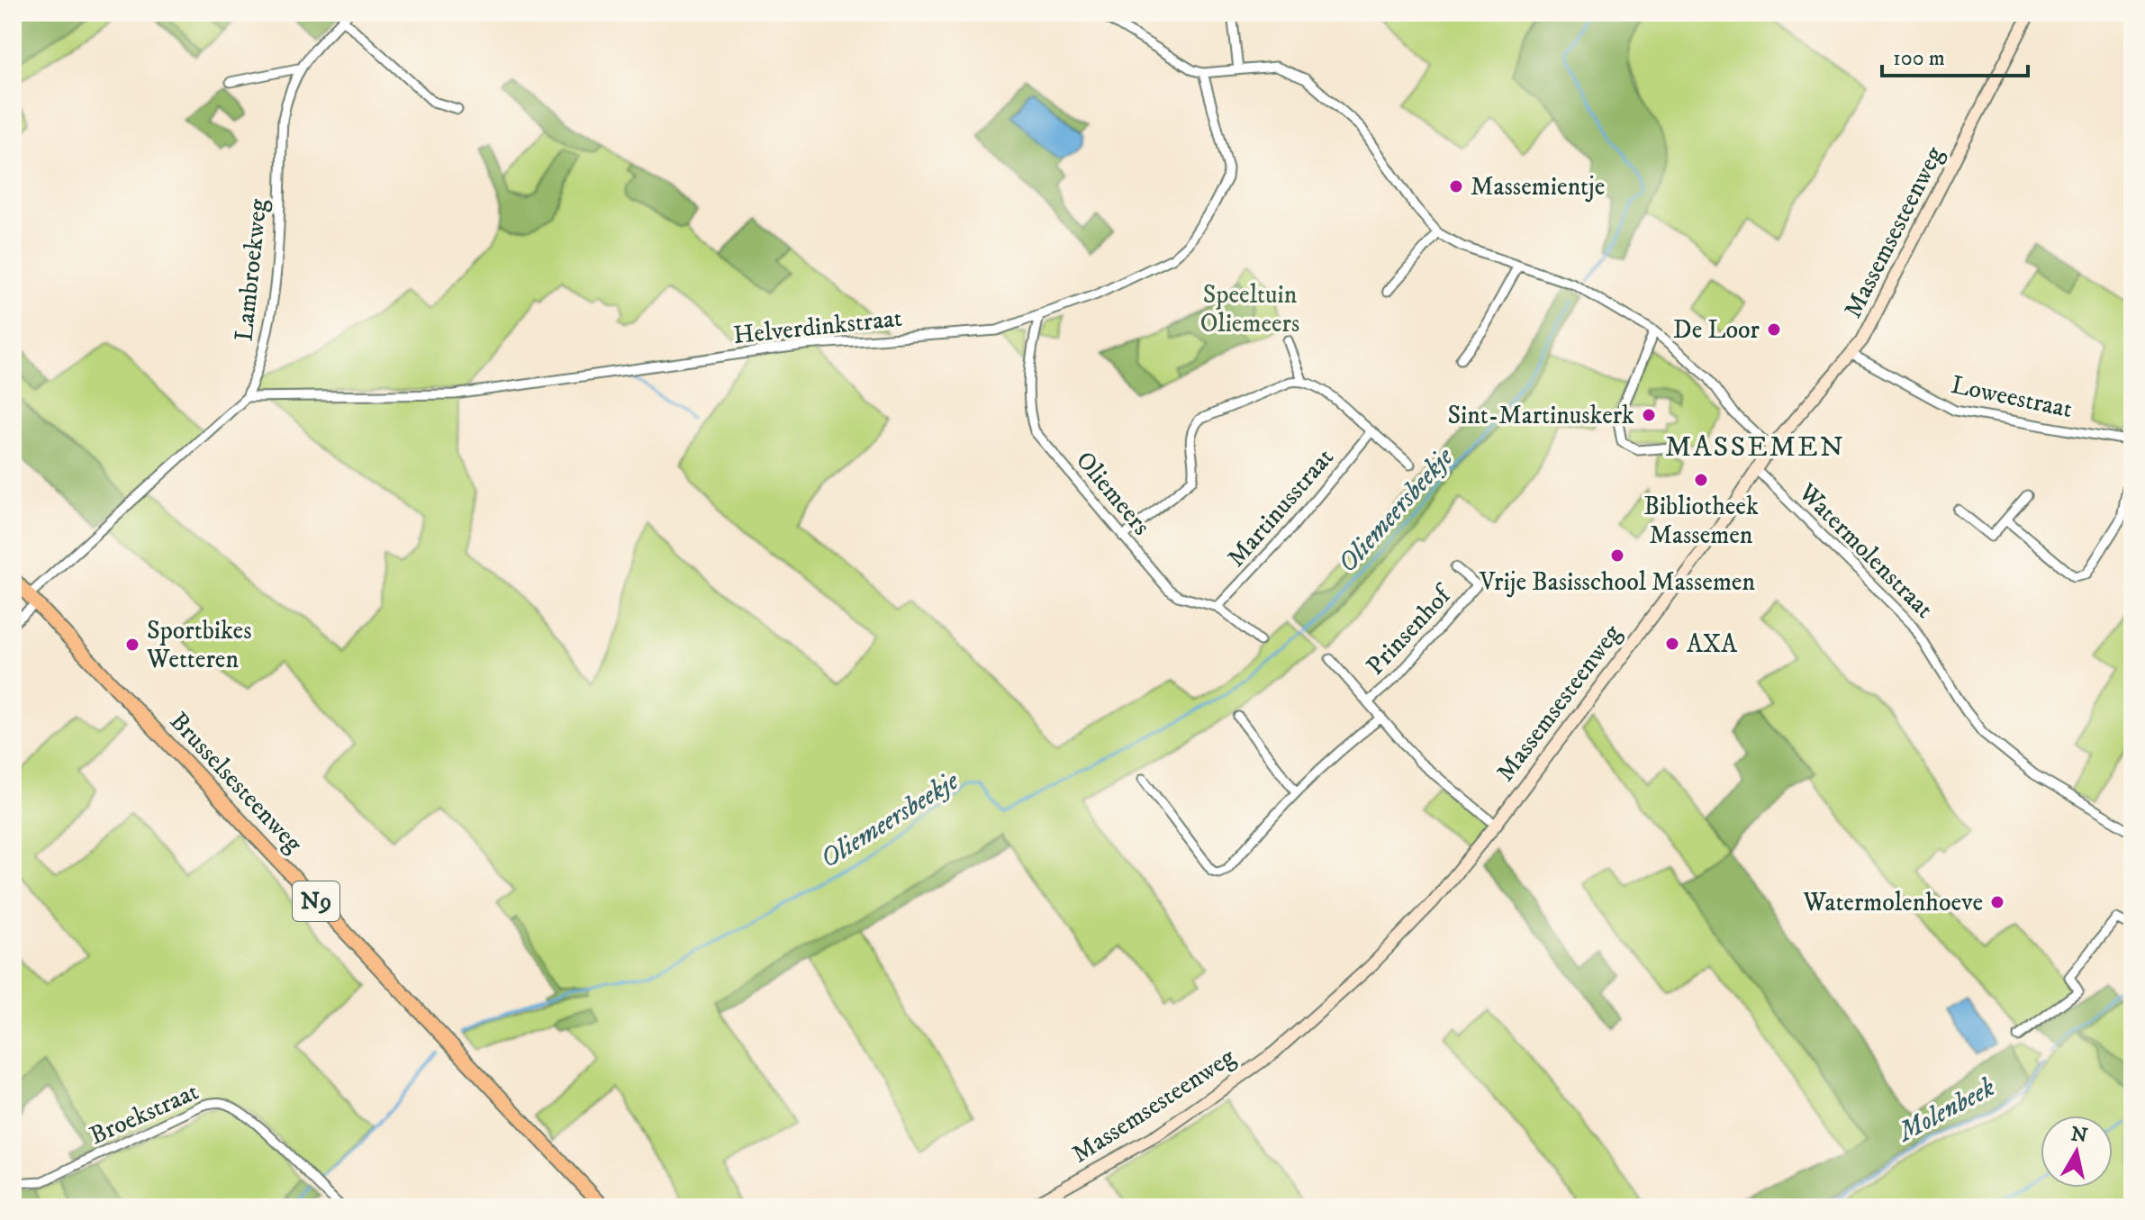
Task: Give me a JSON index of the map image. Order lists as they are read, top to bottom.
{
  "streets": {
    "main road": ["Massemsesteenweg", "Brusselsesteenweg", "N9"],
    "street": [
      "Lambroekweg",
      "Helverdinkstraat",
      "Loweestraat",
      "Oliemeers",
      "Martinusstraat",
      "Watermolenstraat",
      "Prinsenhof",
      "Broekstraat"
    ]
  },
  "crossings": [
    ["Massemsesteenweg", "Loweestraat"],
    ["Massemsesteenweg", "Watermolenstraat"],
    ["Massemsesteenweg", "Prinsenhof"],
    ["Lambroekweg", "Helverdinkstraat"],
    ["Lambroekweg", "Brusselsesteenweg"],
    ["Helverdinkstraat", "Oliemeers"],
    ["Oliemeers", "Martinusstraat"]
  ],
  "districts": ["MASSEMEN"],
  "water": ["Oliemeersbeekje", "Molenbeek"],
  "parks": ["Speeltuin Oliemeers"],
  "places": [
    "Massemientje",
    "De Loor",
    "Sint-Martinuskerk",
    "Bibliotheek Massemen",
    "Vrije Basisschool Massemen",
    "AXA",
    "Sportbikes Wetteren",
    "Watermolenhoeve"
  ],
  "scale_bar": "100 m",
  "north": "top"
}
